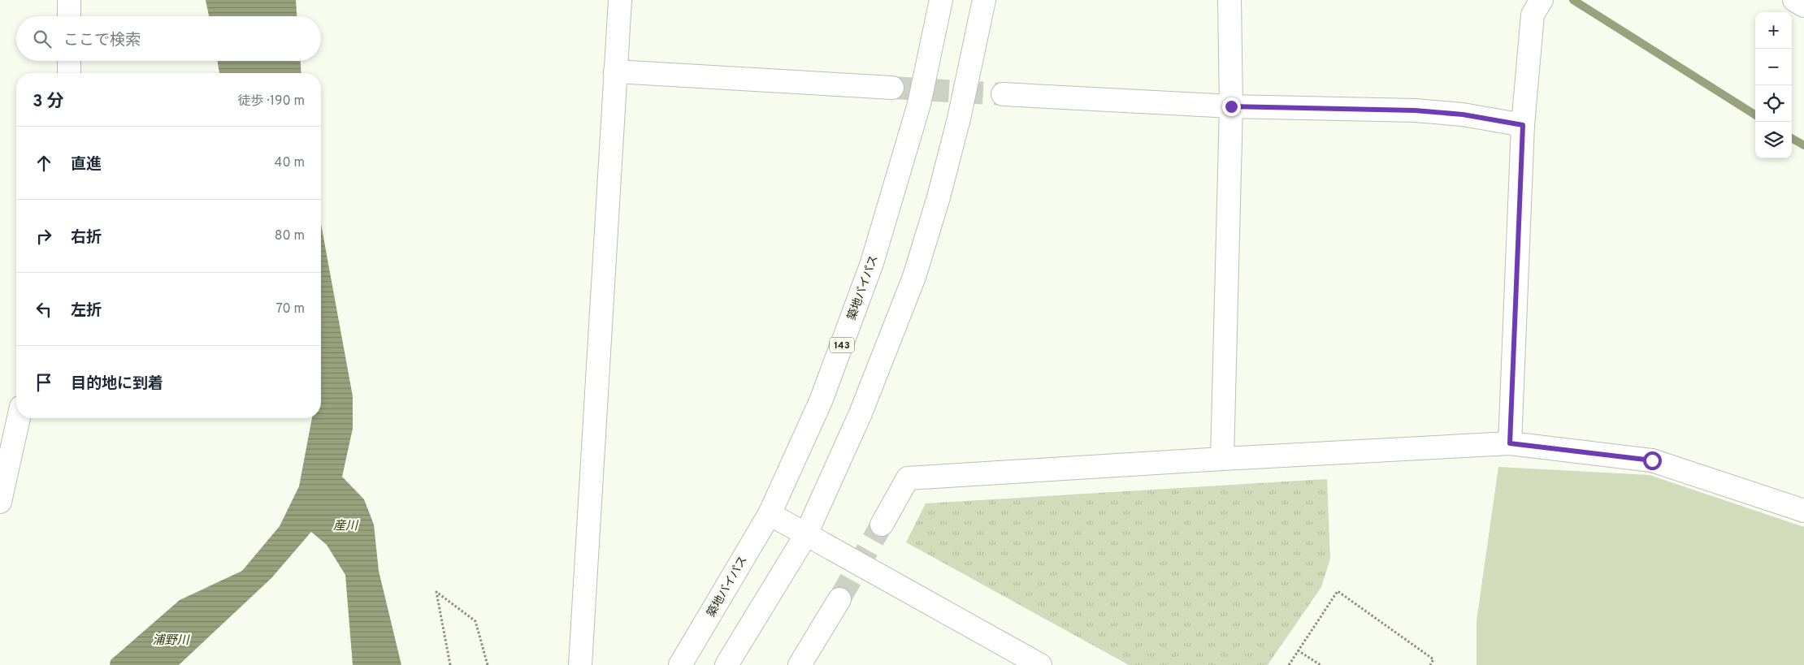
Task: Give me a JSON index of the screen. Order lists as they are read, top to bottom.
{
  "streets": {
    "main road": ["築地バイパス", "143"]
  },
  "water": ["産川", "浦野川"],
  "page": {
    "map_buttons": ["+", "−"],
    "search": "ここで検索",
    "heading": ["3 分", "徒歩 · 190 m"],
    "list": [
      ["直進", "40 m"],
      ["右折", "80 m"],
      ["左折", "70 m"],
      "目的地に到着"
    ]
  }
}
